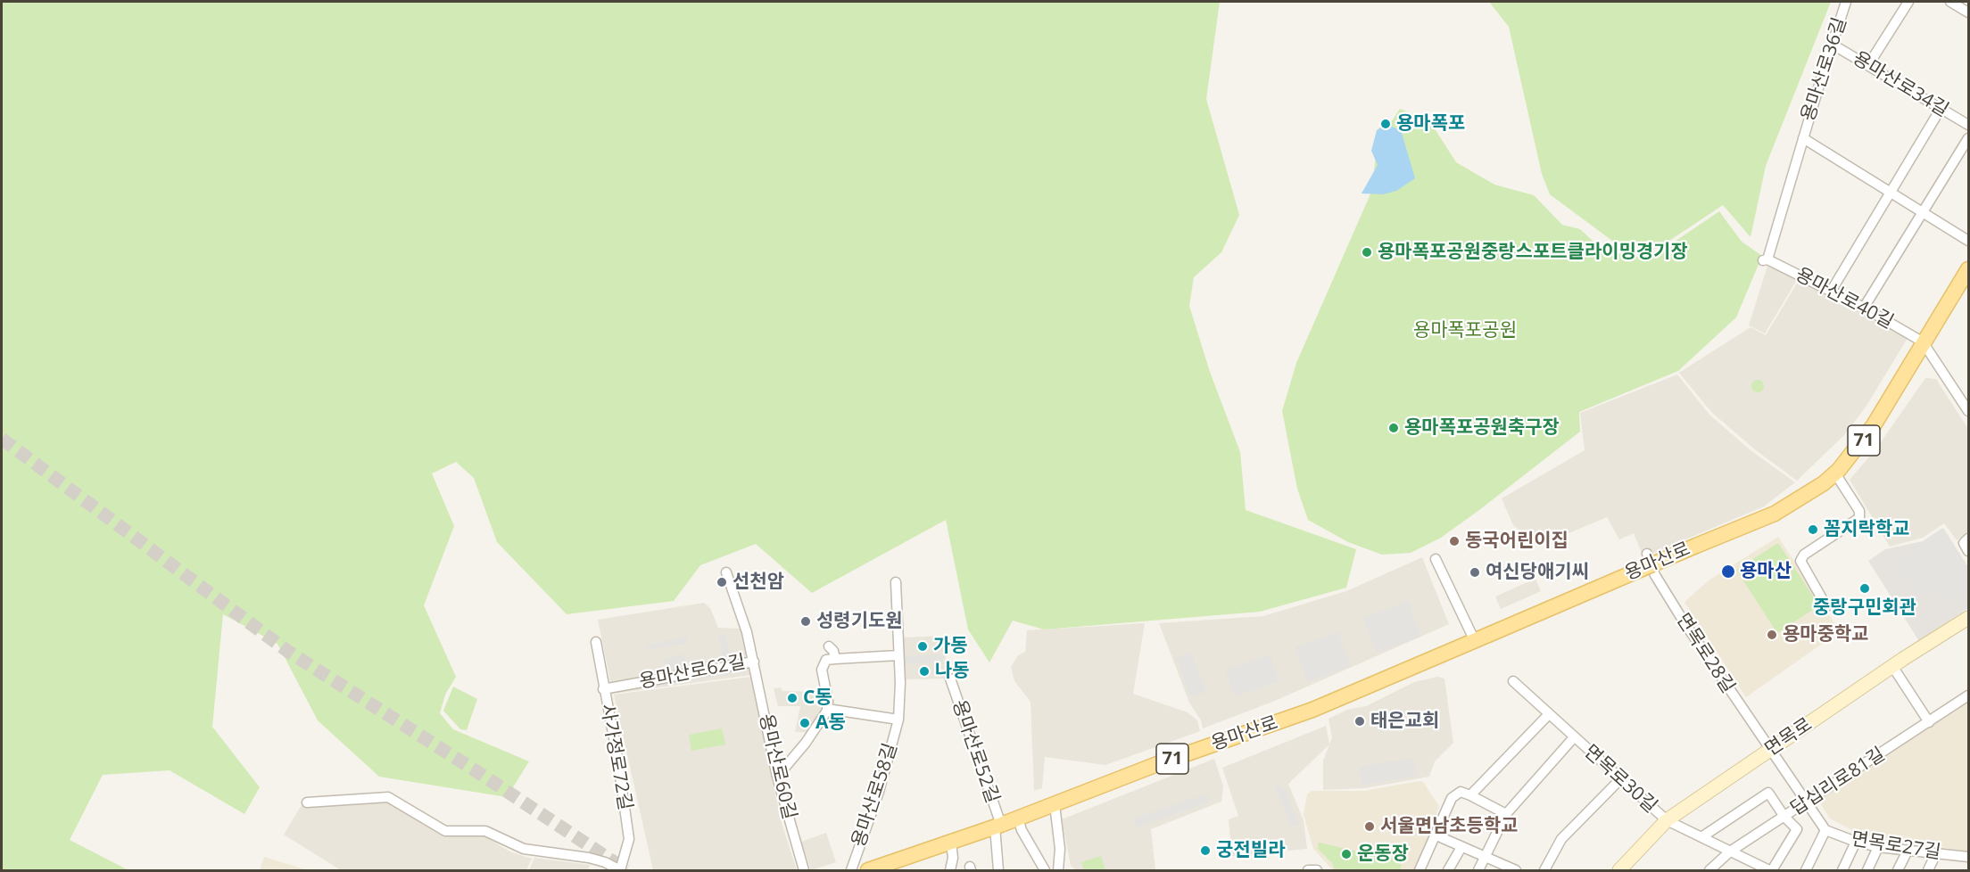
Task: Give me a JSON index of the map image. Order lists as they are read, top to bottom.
{
  "streets": {
    "main road": ["71", "용마산로"],
    "street": [
      "용마산로36길",
      "용마산로34길",
      "용마산로40길",
      "면목로28길",
      "용마산로62길",
      "면목로",
      "용마산로52길",
      "사가정로72길",
      "용마산로60길",
      "면목로30길",
      "답십리로81길",
      "용마산로58길",
      "면목로27길"
    ]
  },
  "crossings": [
    ["용마산로36길", "용마산로34길"],
    ["용마산로36길", "용마산로40길"],
    ["용마산로40길", "용마산로"],
    ["용마산로", "용마산로52길"],
    ["면목로28길", "면목로"],
    ["면목로28길", "면목로27길"],
    ["용마산로62길", "사가정로72길"],
    ["용마산로62길", "용마산로60길"],
    ["면목로", "면목로30길"],
    ["면목로", "면목로27길"],
    ["면목로30길", "답십리로81길"],
    ["답십리로81길", "면목로27길"]
  ],
  "parks": ["용마폭포공원"],
  "places": [
    "용마폭포",
    "용마폭포공원중랑스포트클라이밍경기장",
    "용마폭포공원축구장",
    "꼼지락학교",
    "동국어린이집",
    "용마산",
    "여신당애기씨",
    "선천암",
    "중랑구민회관",
    "성령기도원",
    "용마중학교",
    "가동",
    "나동",
    "C동",
    "태은교회",
    "A동",
    "서울면남초등학교",
    "궁전빌라",
    "운동장"
  ]
}
